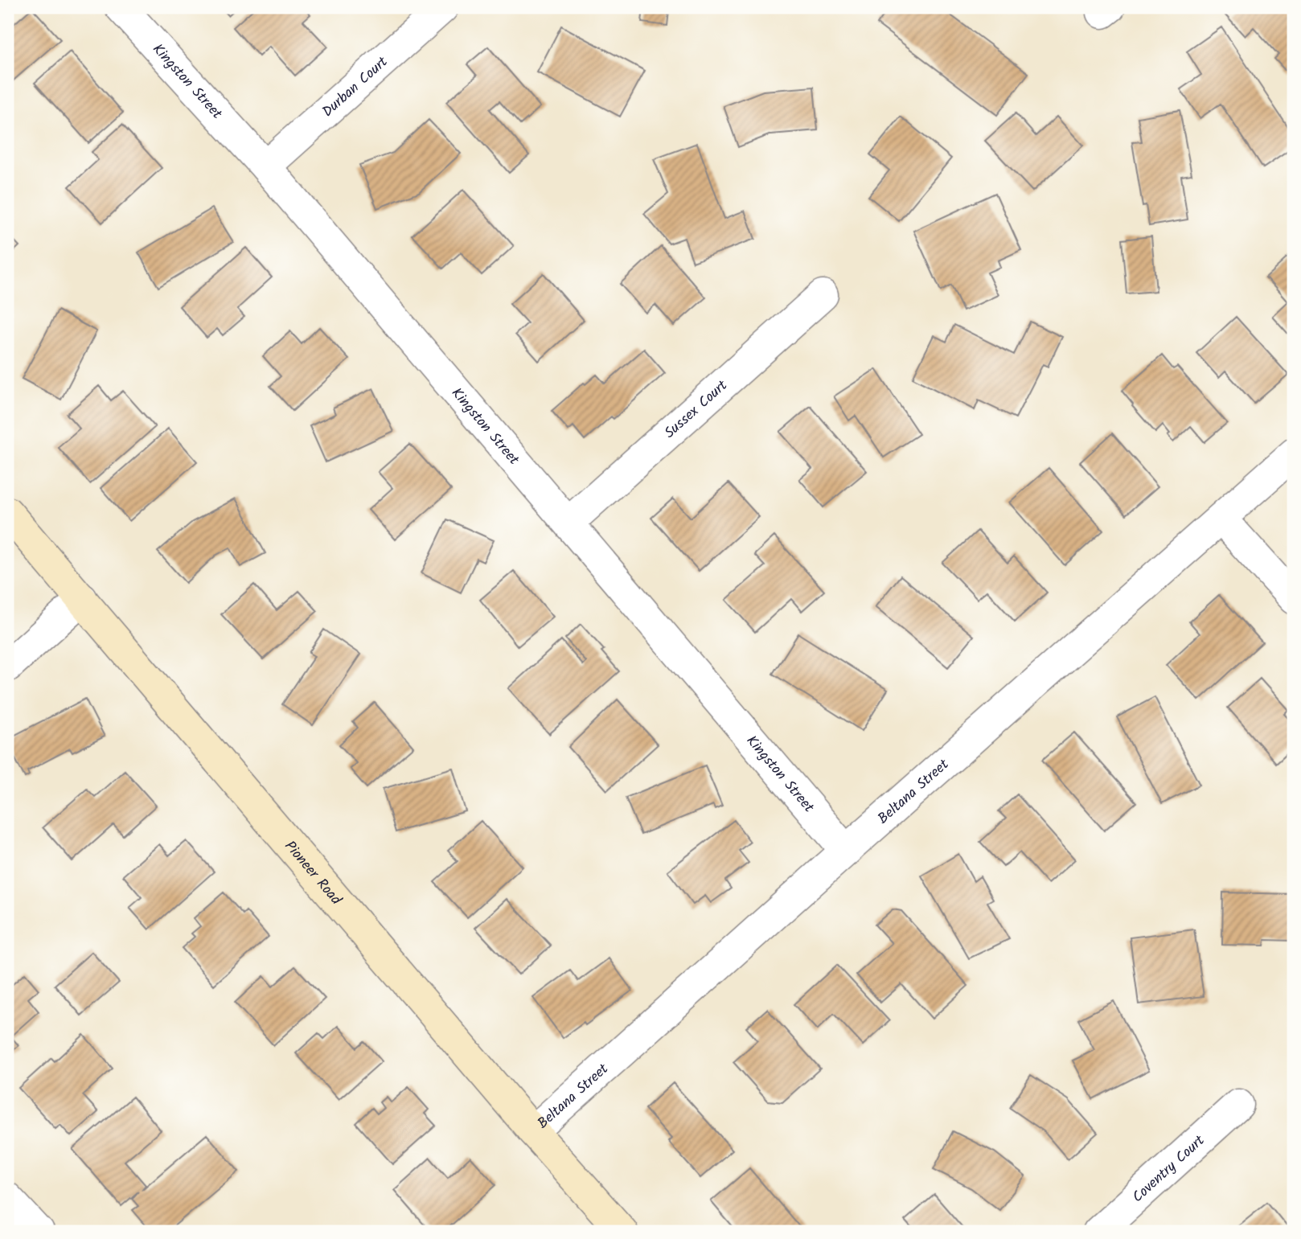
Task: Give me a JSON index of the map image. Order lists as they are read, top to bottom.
{
  "streets": {
    "main road": ["Pioneer Road"],
    "street": [
      "Kingston Street",
      "Durban Court",
      "Sussex Court",
      "Beltana Street",
      "Coventry Court"
    ]
  },
  "crossings": [
    ["Kingston Street", "Durban Court"],
    ["Kingston Street", "Sussex Court"],
    ["Kingston Street", "Beltana Street"],
    ["Beltana Street", "Pioneer Road"]
  ]
}
